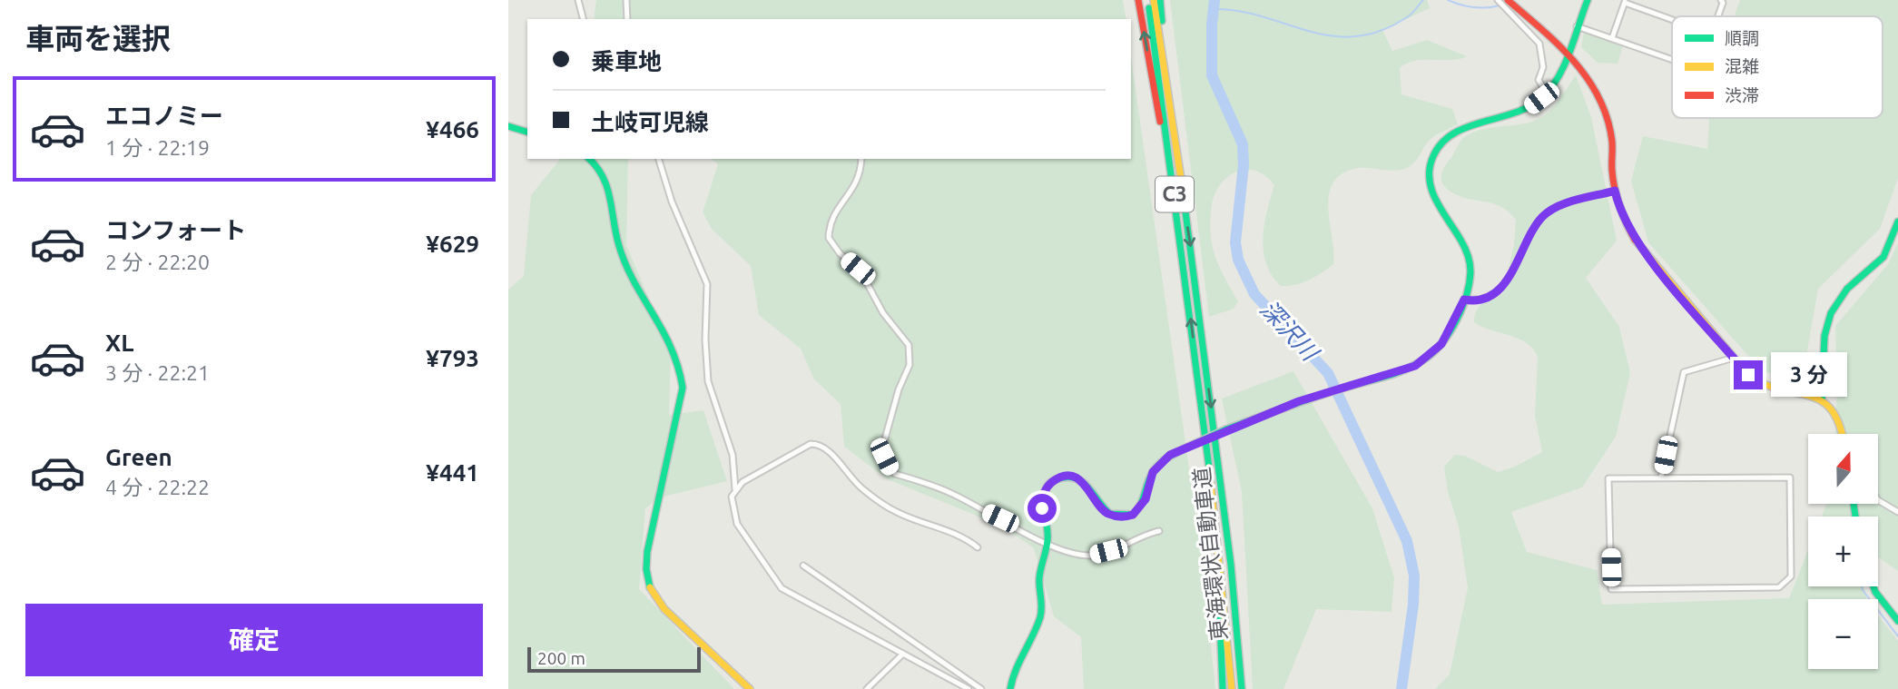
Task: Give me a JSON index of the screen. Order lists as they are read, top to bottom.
{
  "streets": {
    "main road": ["C3", "東海環状自動車道"]
  },
  "crossings": [
    ["C3", "東海環状自動車道"]
  ],
  "water": ["深沢川"],
  "legend": ["順調", "混雑", "渋滞"],
  "scale_bar": "200 m",
  "north": "top",
  "page": {
    "heading": "車両を選択",
    "banner": ["乗車地", "土岐可児線"],
    "list": [
      {
        "name": "エコノミー",
        "note": "1 分 · 22:19",
        "value": "¥466"
      },
      {
        "name": "コンフォート",
        "note": "2 分 · 22:20",
        "value": "¥629"
      },
      {
        "name": "XL",
        "note": "3 分 · 22:21",
        "value": "¥793"
      },
      {
        "name": "Green",
        "note": "4 分 · 22:22",
        "value": "¥441"
      }
    ],
    "bubble": "3 分",
    "map_buttons": ["+", "−"],
    "buttons": "確定",
    "scale": "200 m"
  }
}
